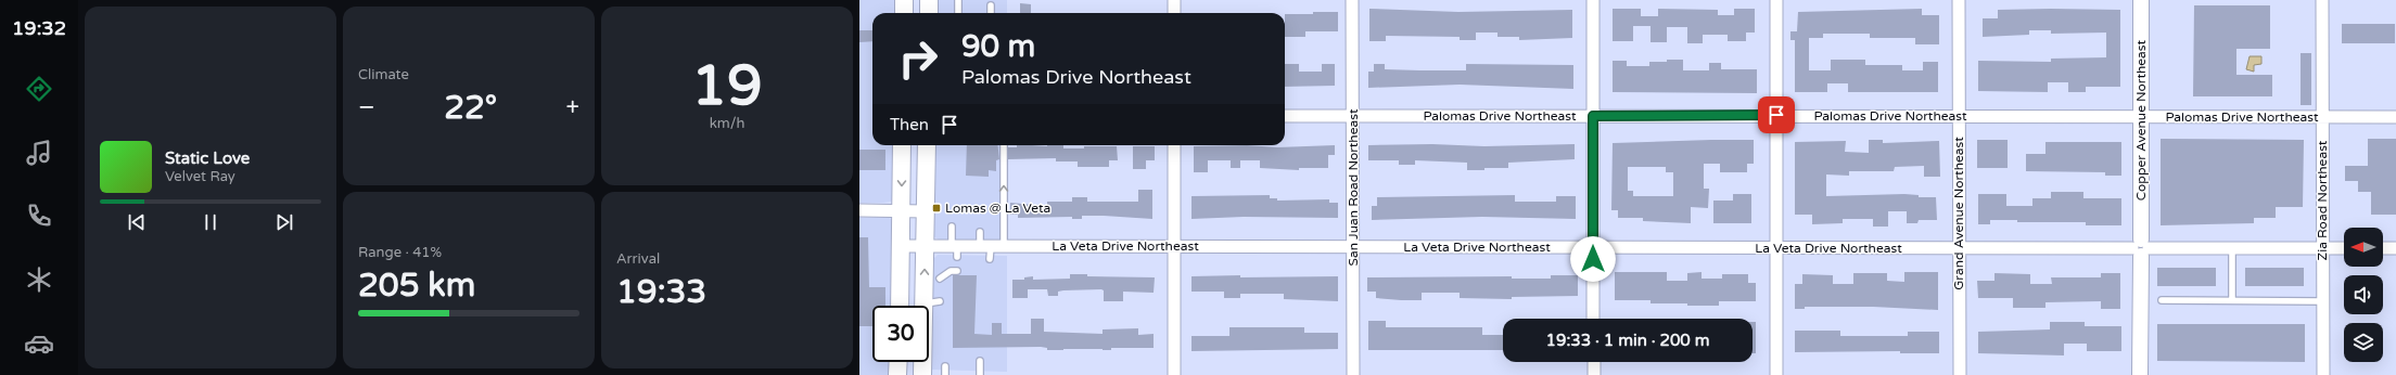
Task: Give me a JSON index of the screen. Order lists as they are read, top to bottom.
{
  "streets": {
    "street": [
      "Palomas Drive Northeast",
      "Copper Avenue Northeast",
      "San Juan Road Northeast",
      "Zia Road Northeast",
      "Grand Avenue Northeast",
      "La Veta Drive Northeast"
    ]
  },
  "crossings": [
    ["Palomas Drive Northeast", "Copper Avenue Northeast"],
    ["Palomas Drive Northeast", "San Juan Road Northeast"],
    ["Palomas Drive Northeast", "Zia Road Northeast"],
    ["Palomas Drive Northeast", "Grand Avenue Northeast"],
    ["Copper Avenue Northeast", "La Veta Drive Northeast"],
    ["San Juan Road Northeast", "La Veta Drive Northeast"],
    ["Zia Road Northeast", "La Veta Drive Northeast"],
    ["Grand Avenue Northeast", "La Veta Drive Northeast"]
  ],
  "places": {
    "transit": ["Lomas @ La Veta"]
  },
  "north": "left",
  "page": {
    "tabs": "19:32",
    "tile": [
      "Climate",
      ["19", "km/h"],
      ["Range · 41%", "205 km"],
      ["Arrival", "19:33"]
    ],
    "turn": ["90 m", "Palomas Drive Northeast"],
    "heat": ["−", "22°", "+"],
    "then": "Then",
    "song": ["Static Love", "Velvet Ray"],
    "limit": "30",
    "trip": "19:33 · 1 min · 200 m"
  }
}
